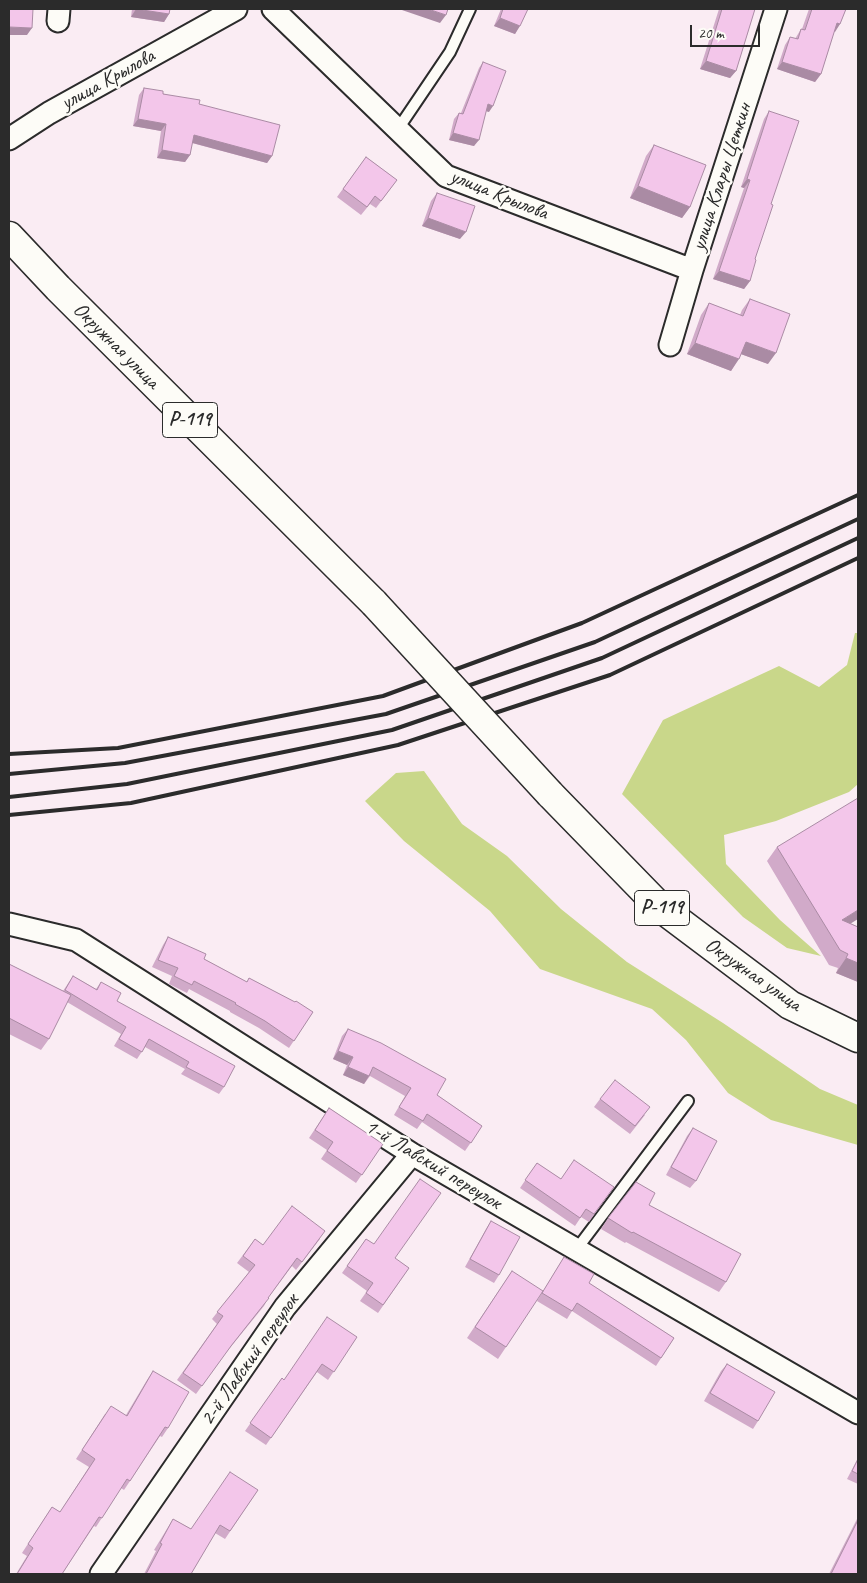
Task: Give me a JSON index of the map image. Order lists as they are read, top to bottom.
{
  "streets": {
    "highway": ["Окружная улица", "Р-119"],
    "street": [
      "улица Крылова",
      "улица Клары Цеткин",
      "1-й Лавский переулок",
      "2-й Лавский переулок"
    ]
  },
  "crossings": [
    ["улица Крылова", "улица Клары Цеткин"],
    ["1-й Лавский переулок", "2-й Лавский переулок"]
  ],
  "scale_bar": "20 m"
}
